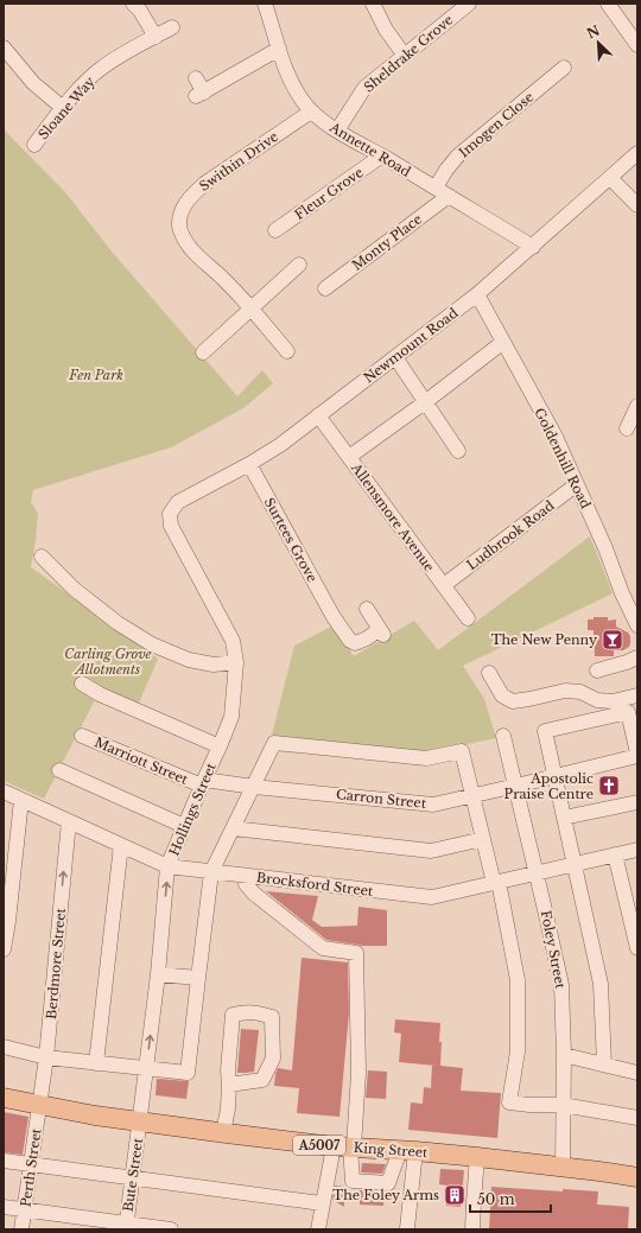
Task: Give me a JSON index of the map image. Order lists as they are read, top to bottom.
{
  "streets": {
    "main road": ["A5007", "King Street"],
    "street": [
      "Sheldrake Grove",
      "Sloane Way",
      "Imogen Close",
      "Annette Road",
      "Swithin Drive",
      "Fleur Grove",
      "Monty Place",
      "Newmount Road",
      "Goldenhill Road",
      "Allensmore Avenue",
      "Ludbrook Road",
      "Surtees Grove",
      "Marriott Street",
      "Carron Street",
      "Hollings Street",
      "Brocksford Street",
      "Foley Street",
      "Berdmore Street",
      "Perth Street",
      "Bute Street"
    ]
  },
  "crossings": [
    ["Sheldrake Grove", "Annette Road"],
    ["Imogen Close", "Annette Road"],
    ["Annette Road", "Swithin Drive"],
    ["Annette Road", "Fleur Grove"],
    ["Annette Road", "Monty Place"],
    ["Annette Road", "Newmount Road"],
    ["Newmount Road", "Goldenhill Road"],
    ["Newmount Road", "Allensmore Avenue"],
    ["Newmount Road", "Surtees Grove"],
    ["Newmount Road", "Hollings Street"],
    ["Goldenhill Road", "Ludbrook Road"],
    ["Allensmore Avenue", "Ludbrook Road"],
    ["Marriott Street", "Carron Street"],
    ["Marriott Street", "Hollings Street"],
    ["Carron Street", "Hollings Street"],
    ["Carron Street", "Foley Street"],
    ["Hollings Street", "Brocksford Street"],
    ["Hollings Street", "King Street"],
    ["Hollings Street", "Bute Street"],
    ["Brocksford Street", "Foley Street"],
    ["Brocksford Street", "Berdmore Street"],
    ["Foley Street", "King Street"],
    ["Berdmore Street", "King Street"],
    ["Berdmore Street", "Perth Street"],
    ["King Street", "Perth Street"],
    ["King Street", "Bute Street"]
  ],
  "parks": ["Fen Park", "Carling Grove Allotments"],
  "places": {
    "bar": ["The New Penny"],
    "church": ["Apostolic Praise Centre"],
    "building": ["The Foley Arms"]
  },
  "scale_bar": "50 m",
  "north": "top left"
}
